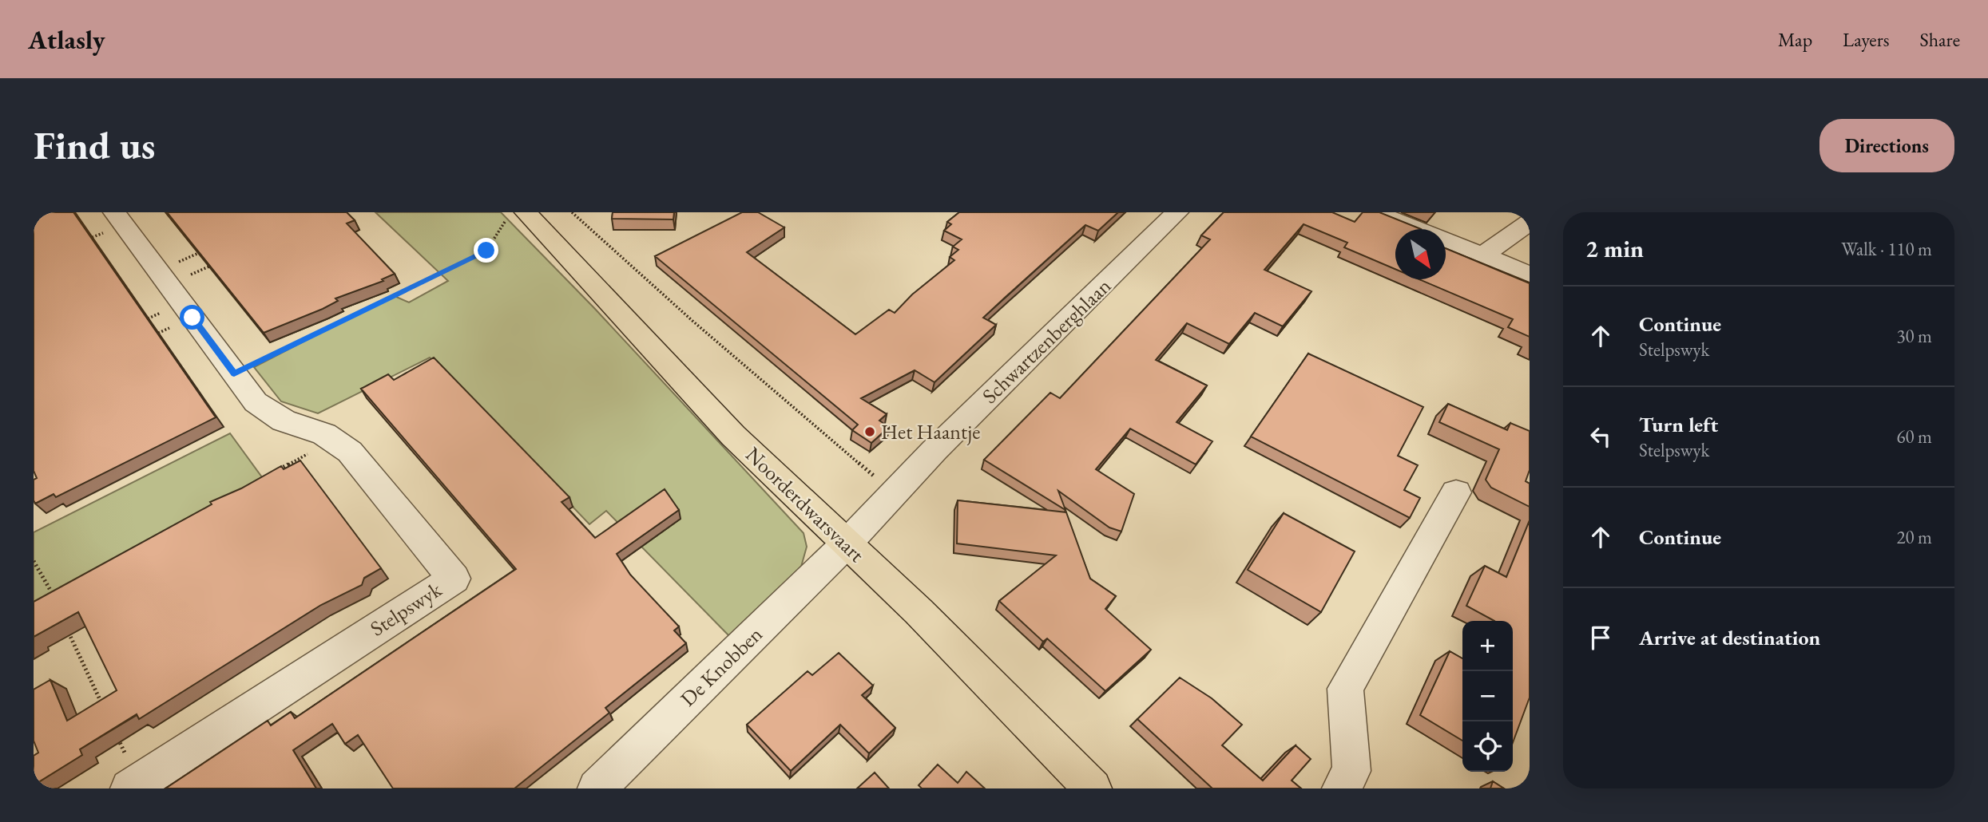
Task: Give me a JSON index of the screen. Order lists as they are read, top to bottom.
{
  "streets": {
    "main road": ["Noorderdwarsvaart"],
    "street": ["Schwartzenberghlaan", "Stelpswyk", "De Knobben"]
  },
  "crossings": [
    ["Schwartzenberghlaan", "Noorderdwarsvaart"],
    ["Schwartzenberghlaan", "De Knobben"],
    ["Noorderdwarsvaart", "De Knobben"]
  ],
  "places": ["Het Haantje"],
  "north": "bottom right",
  "page": {
    "header": "Atlasly",
    "nav": ["Map", "Layers", "Share"],
    "buttons": "Directions",
    "title": "Find us",
    "heading": ["2 min", "Walk · 110 m"],
    "list": [
      ["Continue", "Stelpswyk", "30 m"],
      ["Turn left", "Stelpswyk", "60 m"],
      ["Continue", "20 m"],
      "Arrive at destination"
    ],
    "map_buttons": ["+", "−"]
  }
}
